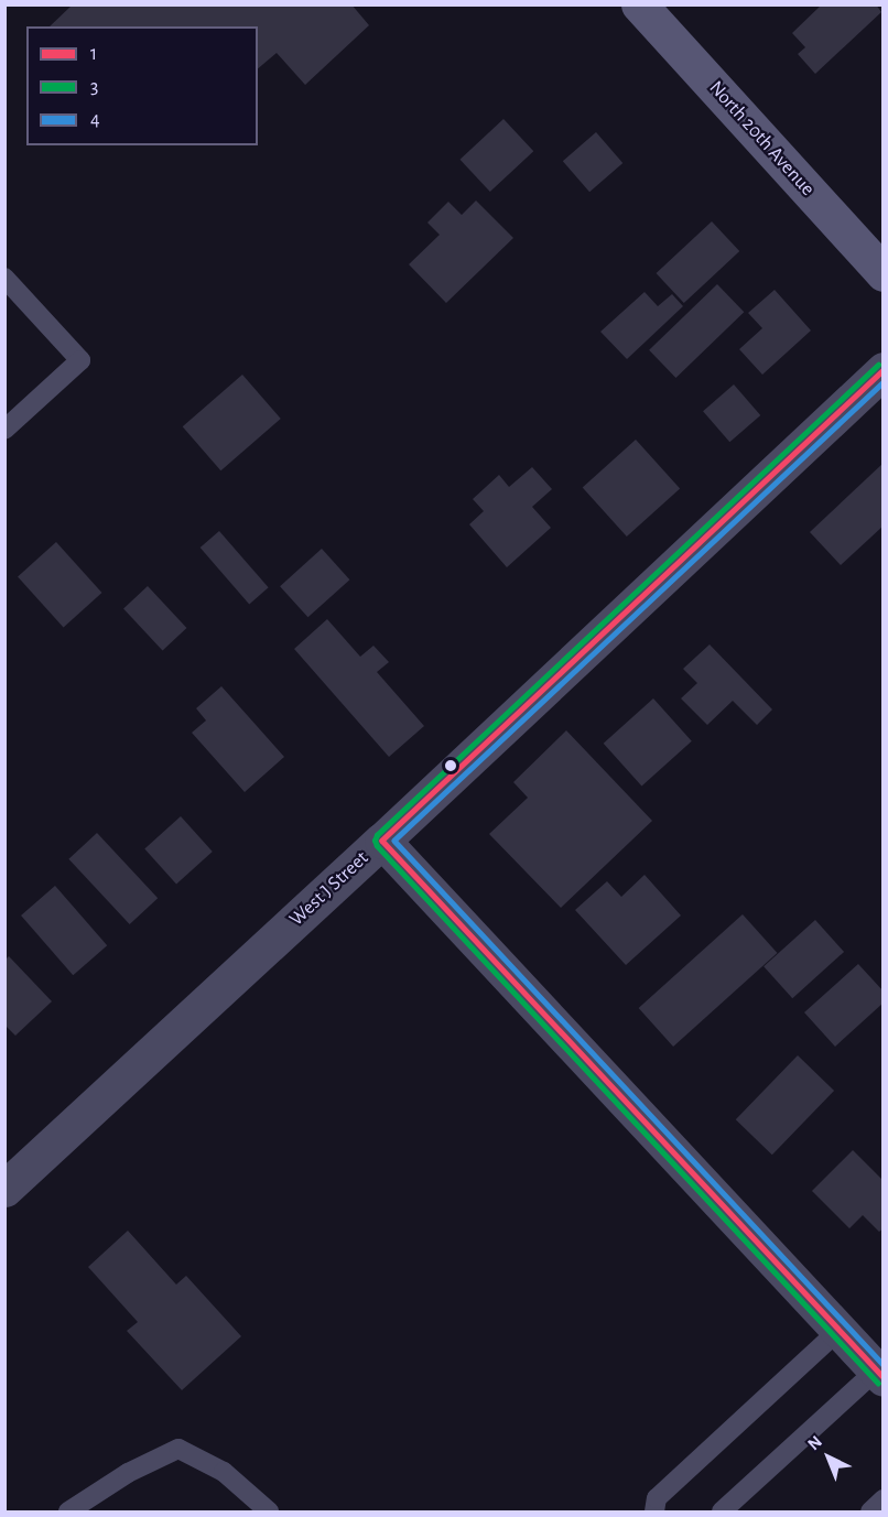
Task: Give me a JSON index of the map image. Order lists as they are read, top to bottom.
{
  "streets": {
    "street": ["North 20th Avenue", "West J Street"]
  },
  "lines": ["transit line 3", "transit line 1", "transit line 4"],
  "legend": ["1", "3", "4"],
  "north": "top left"
}
